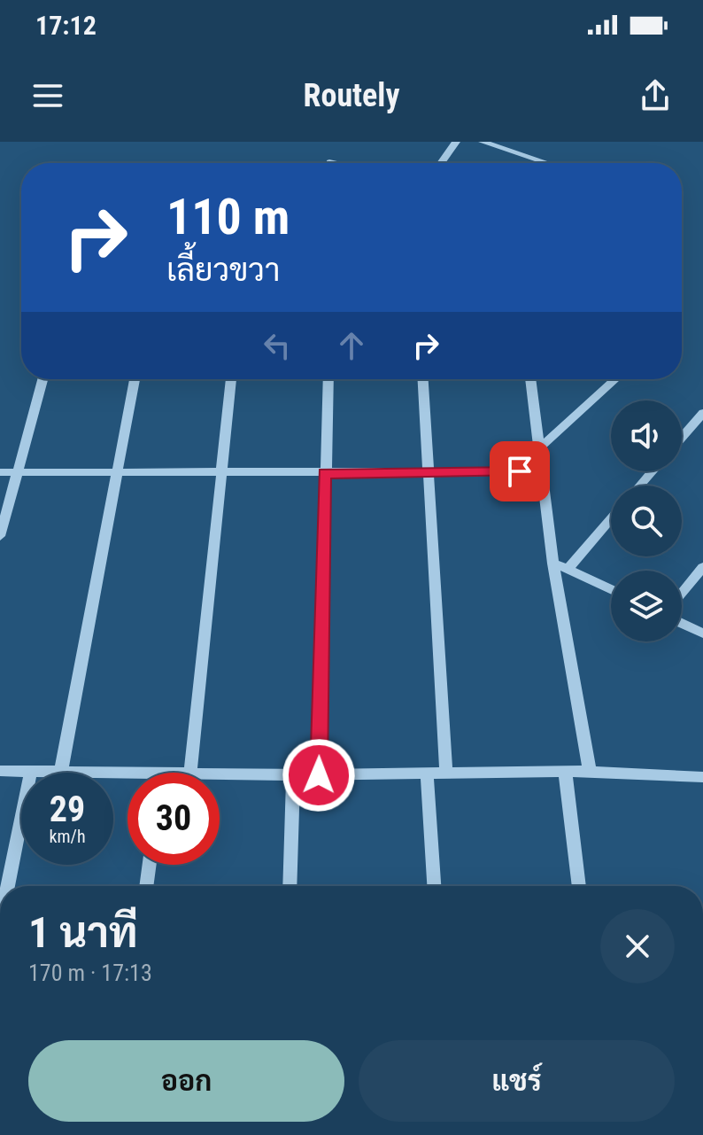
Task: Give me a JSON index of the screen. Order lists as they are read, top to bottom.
{
  "page": {
    "status": "17:12",
    "header": "Routely",
    "turn": ["110 m", "เลี้ยวขวา"],
    "speed": "29 km/h",
    "limit": "30",
    "heading": ["1 นาที", "170 m · 17:13"],
    "buttons": ["ออก", "แชร์"]
  }
}
